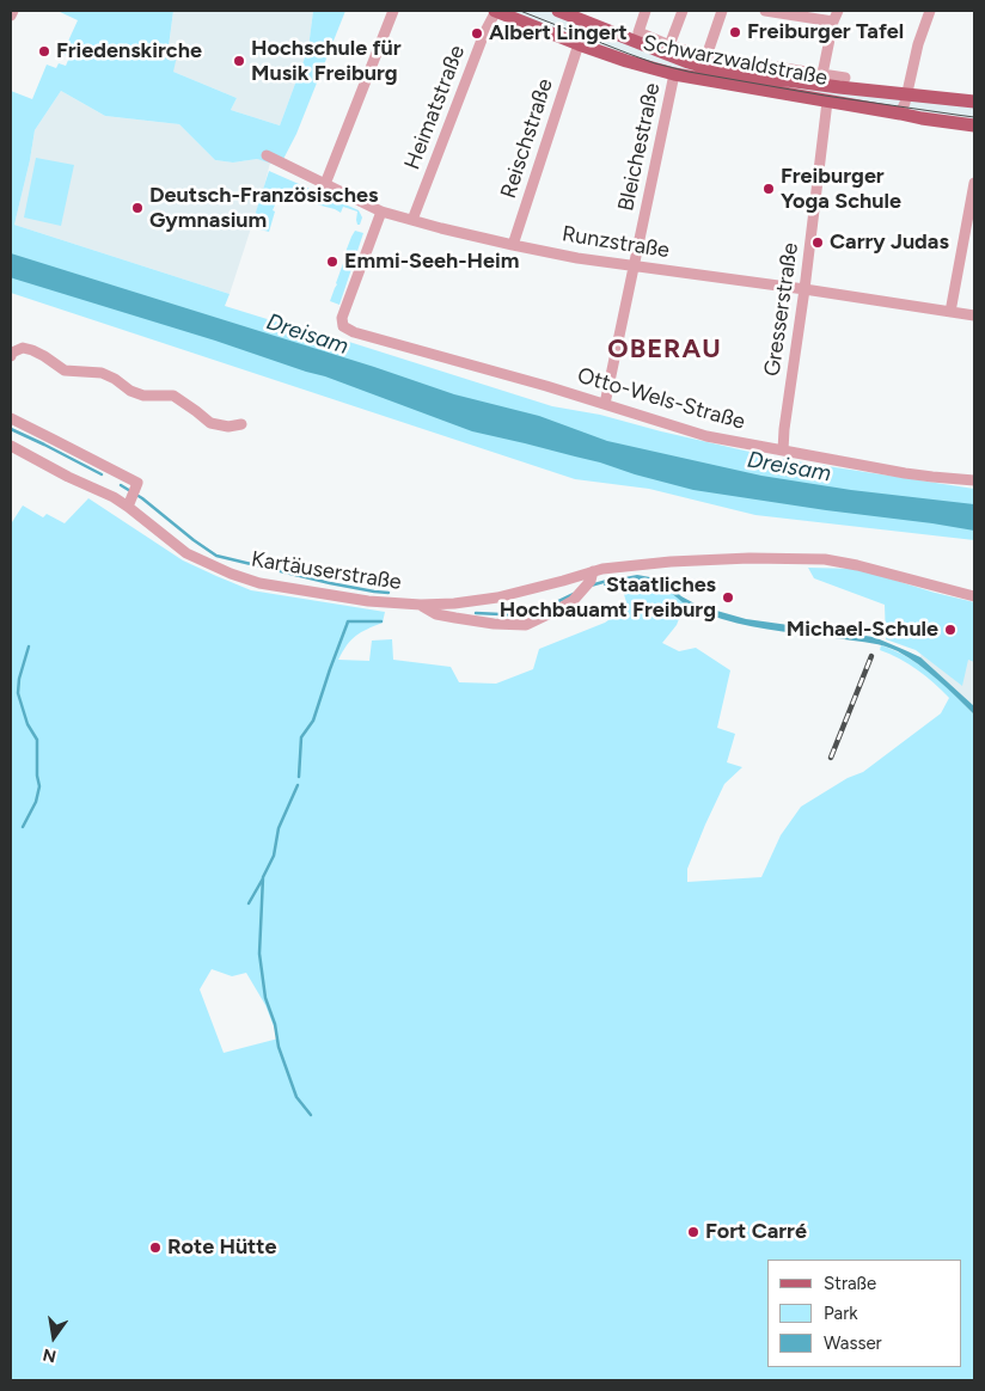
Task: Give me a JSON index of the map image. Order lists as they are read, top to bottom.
{
  "streets": {
    "main road": ["Schwarzwaldstraße"],
    "street": [
      "Heimatstraße",
      "Reischstraße",
      "Bleichestraße",
      "Runzstraße",
      "Gresserstraße",
      "Otto-Wels-Straße",
      "Kartäuserstraße"
    ]
  },
  "crossings": [
    ["Schwarzwaldstraße", "Heimatstraße"],
    ["Schwarzwaldstraße", "Reischstraße"],
    ["Schwarzwaldstraße", "Bleichestraße"],
    ["Schwarzwaldstraße", "Gresserstraße"],
    ["Heimatstraße", "Runzstraße"],
    ["Reischstraße", "Runzstraße"],
    ["Bleichestraße", "Runzstraße"],
    ["Bleichestraße", "Otto-Wels-Straße"],
    ["Runzstraße", "Gresserstraße"],
    ["Runzstraße", "Otto-Wels-Straße"],
    ["Gresserstraße", "Otto-Wels-Straße"]
  ],
  "districts": ["OBERAU"],
  "water": ["Dreisam"],
  "places": [
    "Freiburger Tafel",
    "Albert Lingert",
    "Friedenskirche",
    "Hochschule für Musik Freiburg",
    "Freiburger Yoga Schule",
    "Deutsch-Französisches Gymnasium",
    "Carry Judas",
    "Emmi-Seeh-Heim",
    "Staatliches Hochbauamt Freiburg",
    "Michael-Schule",
    "Fort Carré",
    "Rote Hütte"
  ],
  "legend": ["Straße", "Park", "Wasser"],
  "north": "bottom"
}
